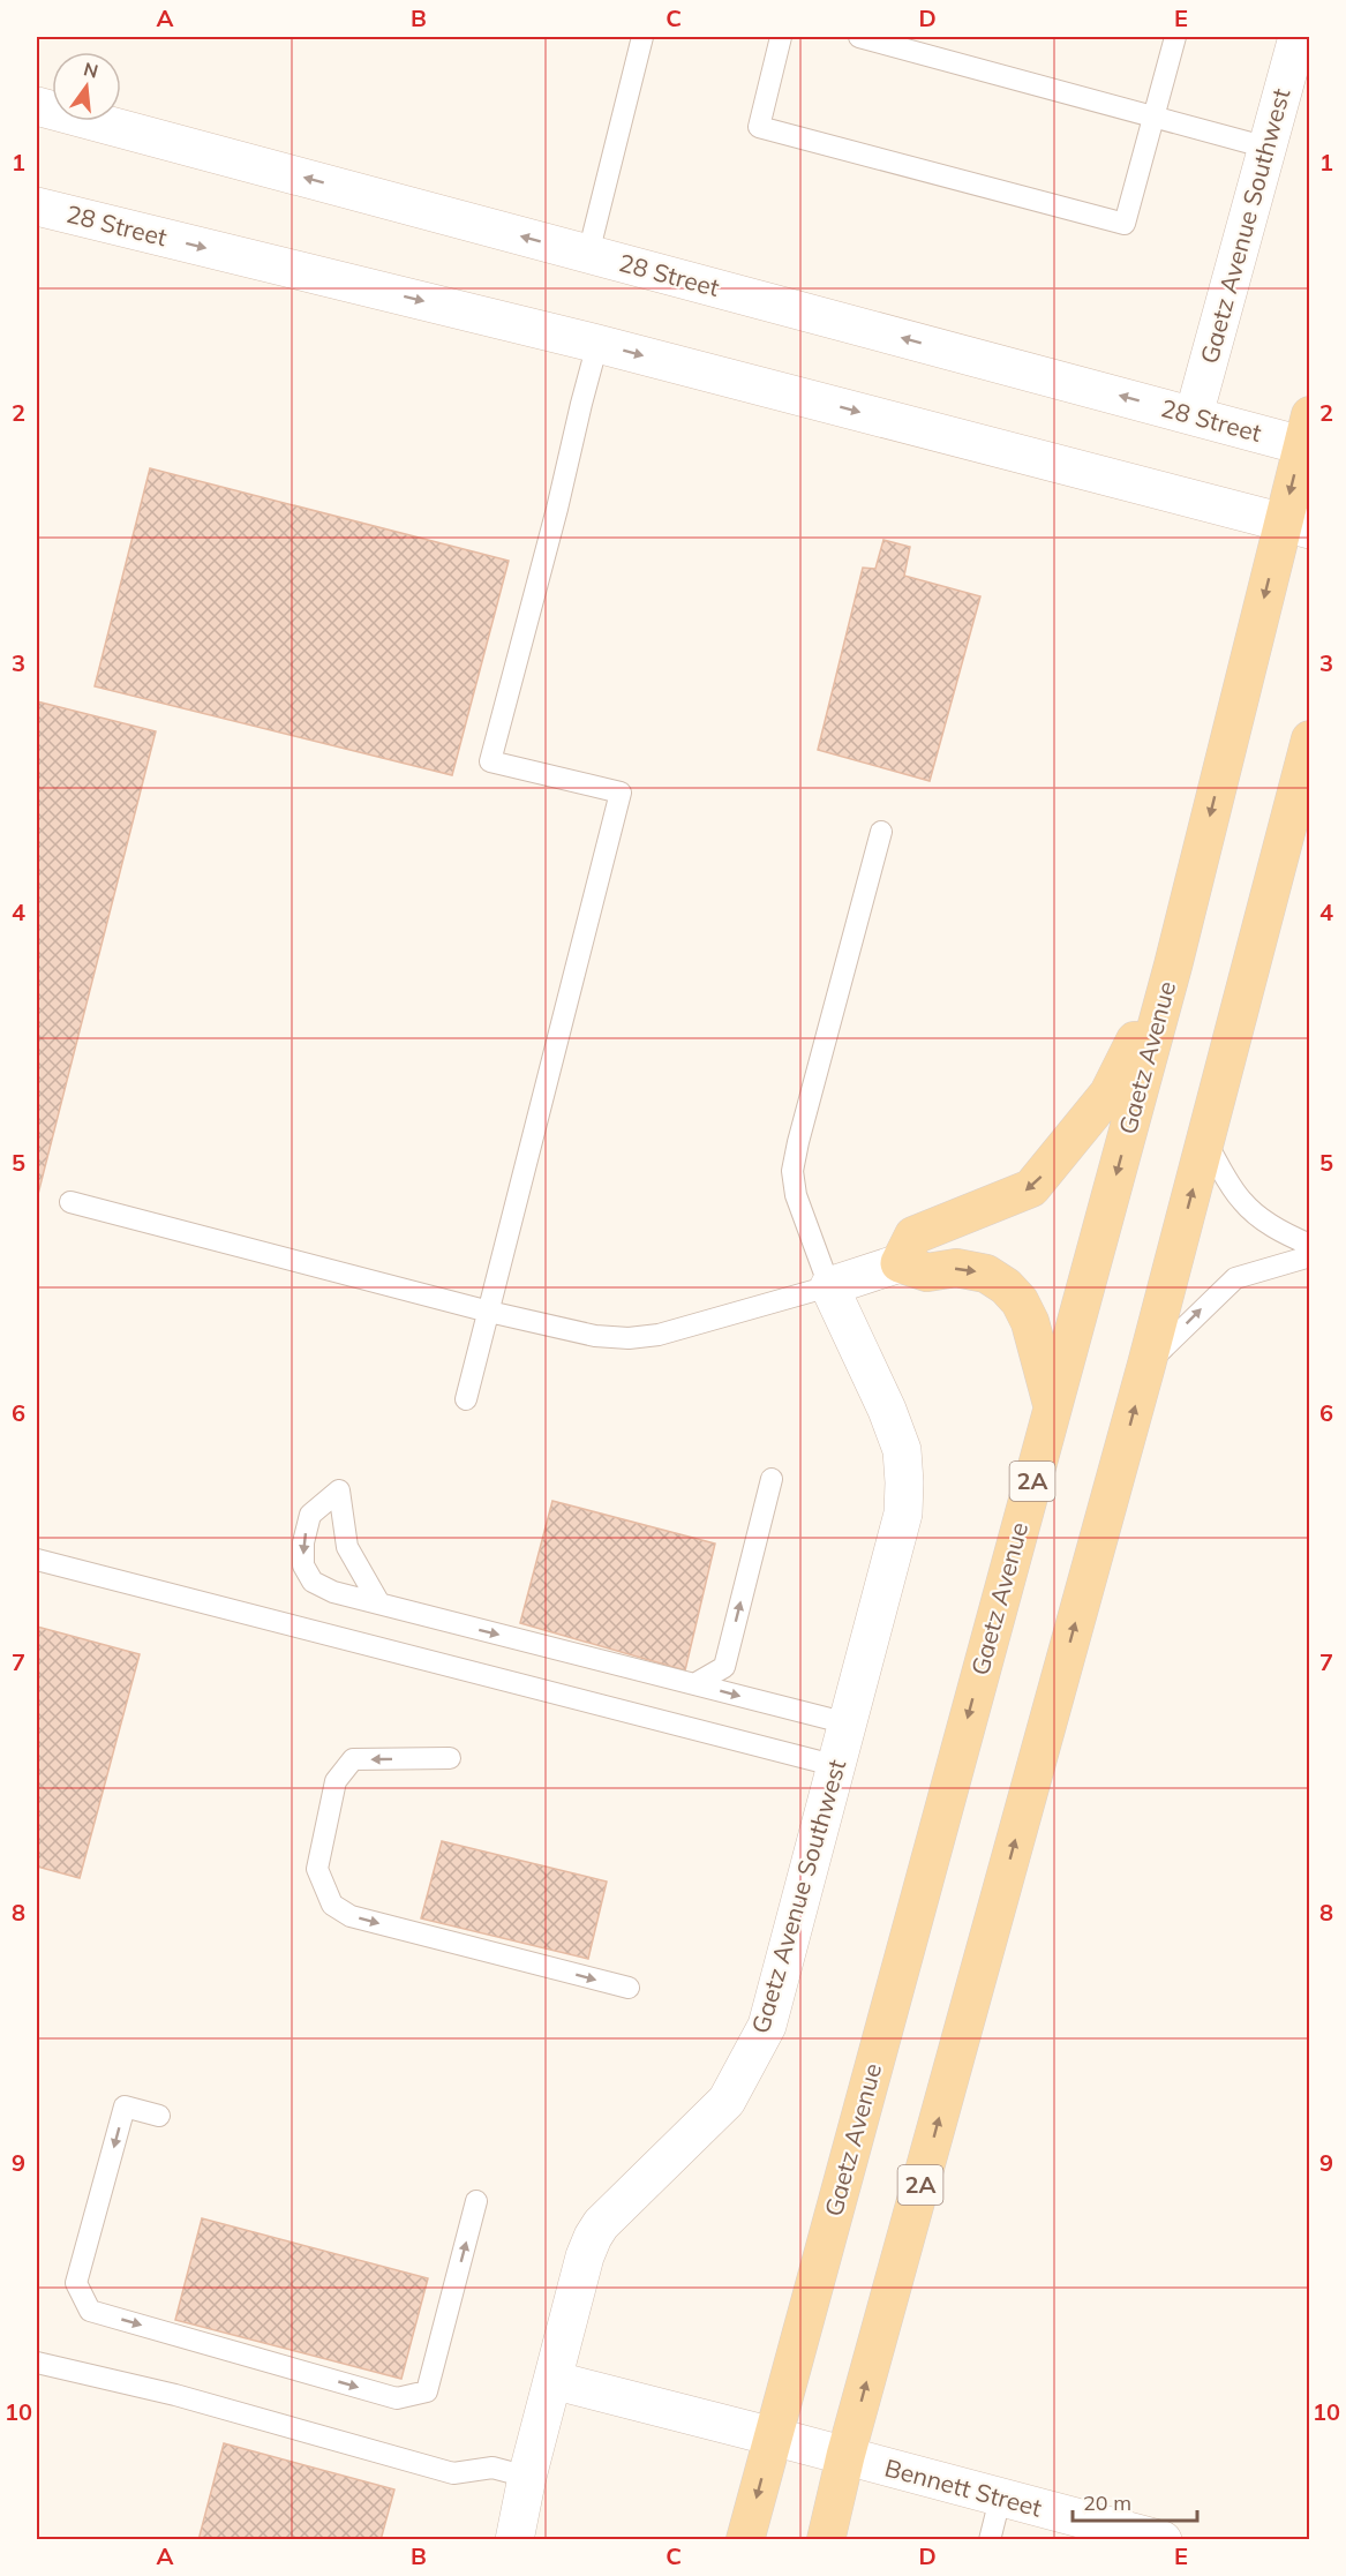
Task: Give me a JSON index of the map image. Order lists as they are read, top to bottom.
{
  "streets": {
    "main road": ["Gaetz Avenue", "2A"],
    "street": ["28 Street", "Gaetz Avenue Southwest", "Bennett Street"]
  },
  "crossings": [
    ["28 Street", "Gaetz Avenue Southwest"],
    ["28 Street", "Gaetz Avenue"],
    ["Gaetz Avenue", "Bennett Street"],
    ["2A", "Bennett Street"]
  ],
  "scale_bar": "20 m",
  "north": "top",
  "grid": {
    "columns": [
      "A",
      "B",
      "C",
      "D",
      "E"
    ],
    "rows": [
      "1",
      "2",
      "3",
      "4",
      "5",
      "6",
      "7",
      "8",
      "9",
      "10"
    ]
  }
}
